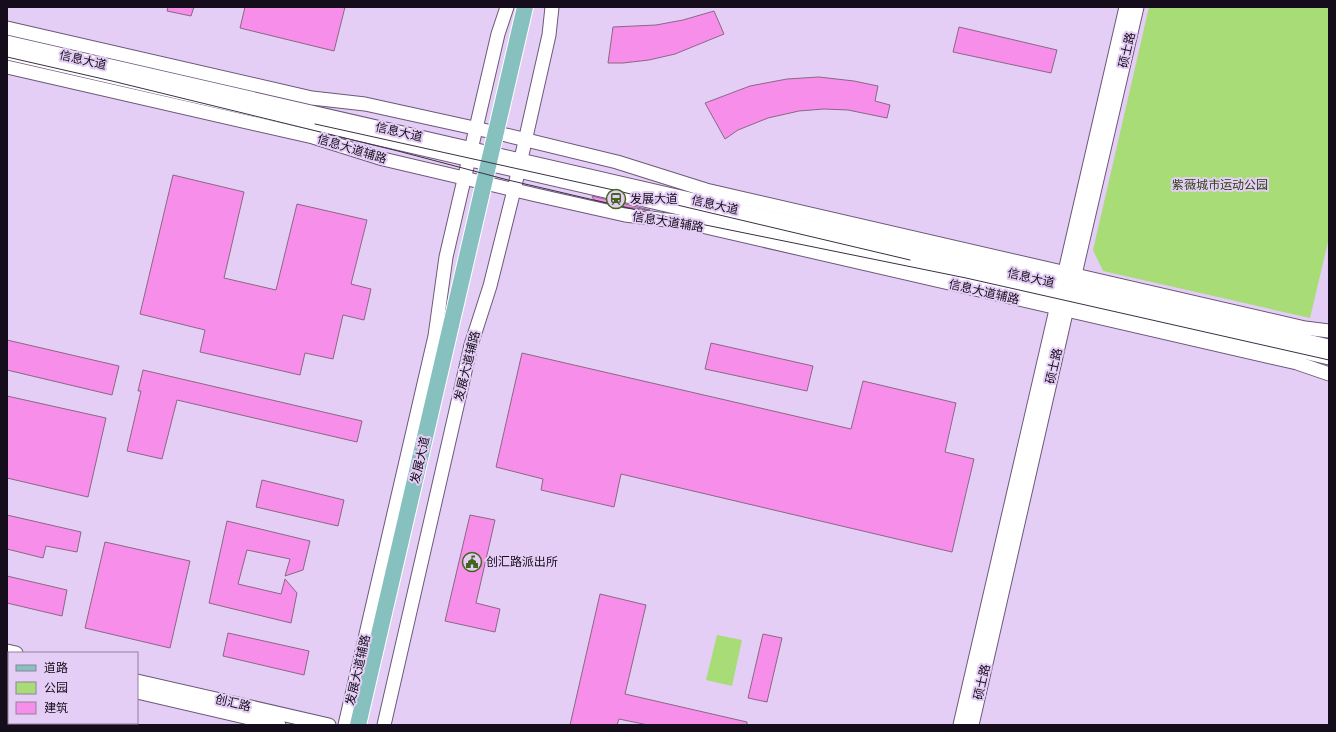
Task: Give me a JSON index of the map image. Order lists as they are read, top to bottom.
{
  "streets": {
    "main road": ["发展大道"],
    "street": [
      "硕士路",
      "信息大道",
      "信息大道辅路",
      "发展大道辅路",
      "创汇路"
    ]
  },
  "crossings": [
    ["硕士路", "信息大道"],
    ["硕士路", "信息大道辅路"],
    ["信息大道", "发展大道辅路"],
    ["信息大道", "发展大道"],
    ["信息大道辅路", "发展大道辅路"],
    ["信息大道辅路", "发展大道"]
  ],
  "parks": ["紫薇城市运动公园"],
  "places": {
    "station": ["发展大道"],
    "public building": ["创汇路派出所"]
  },
  "legend": ["道路", "公园", "建筑"]
}
